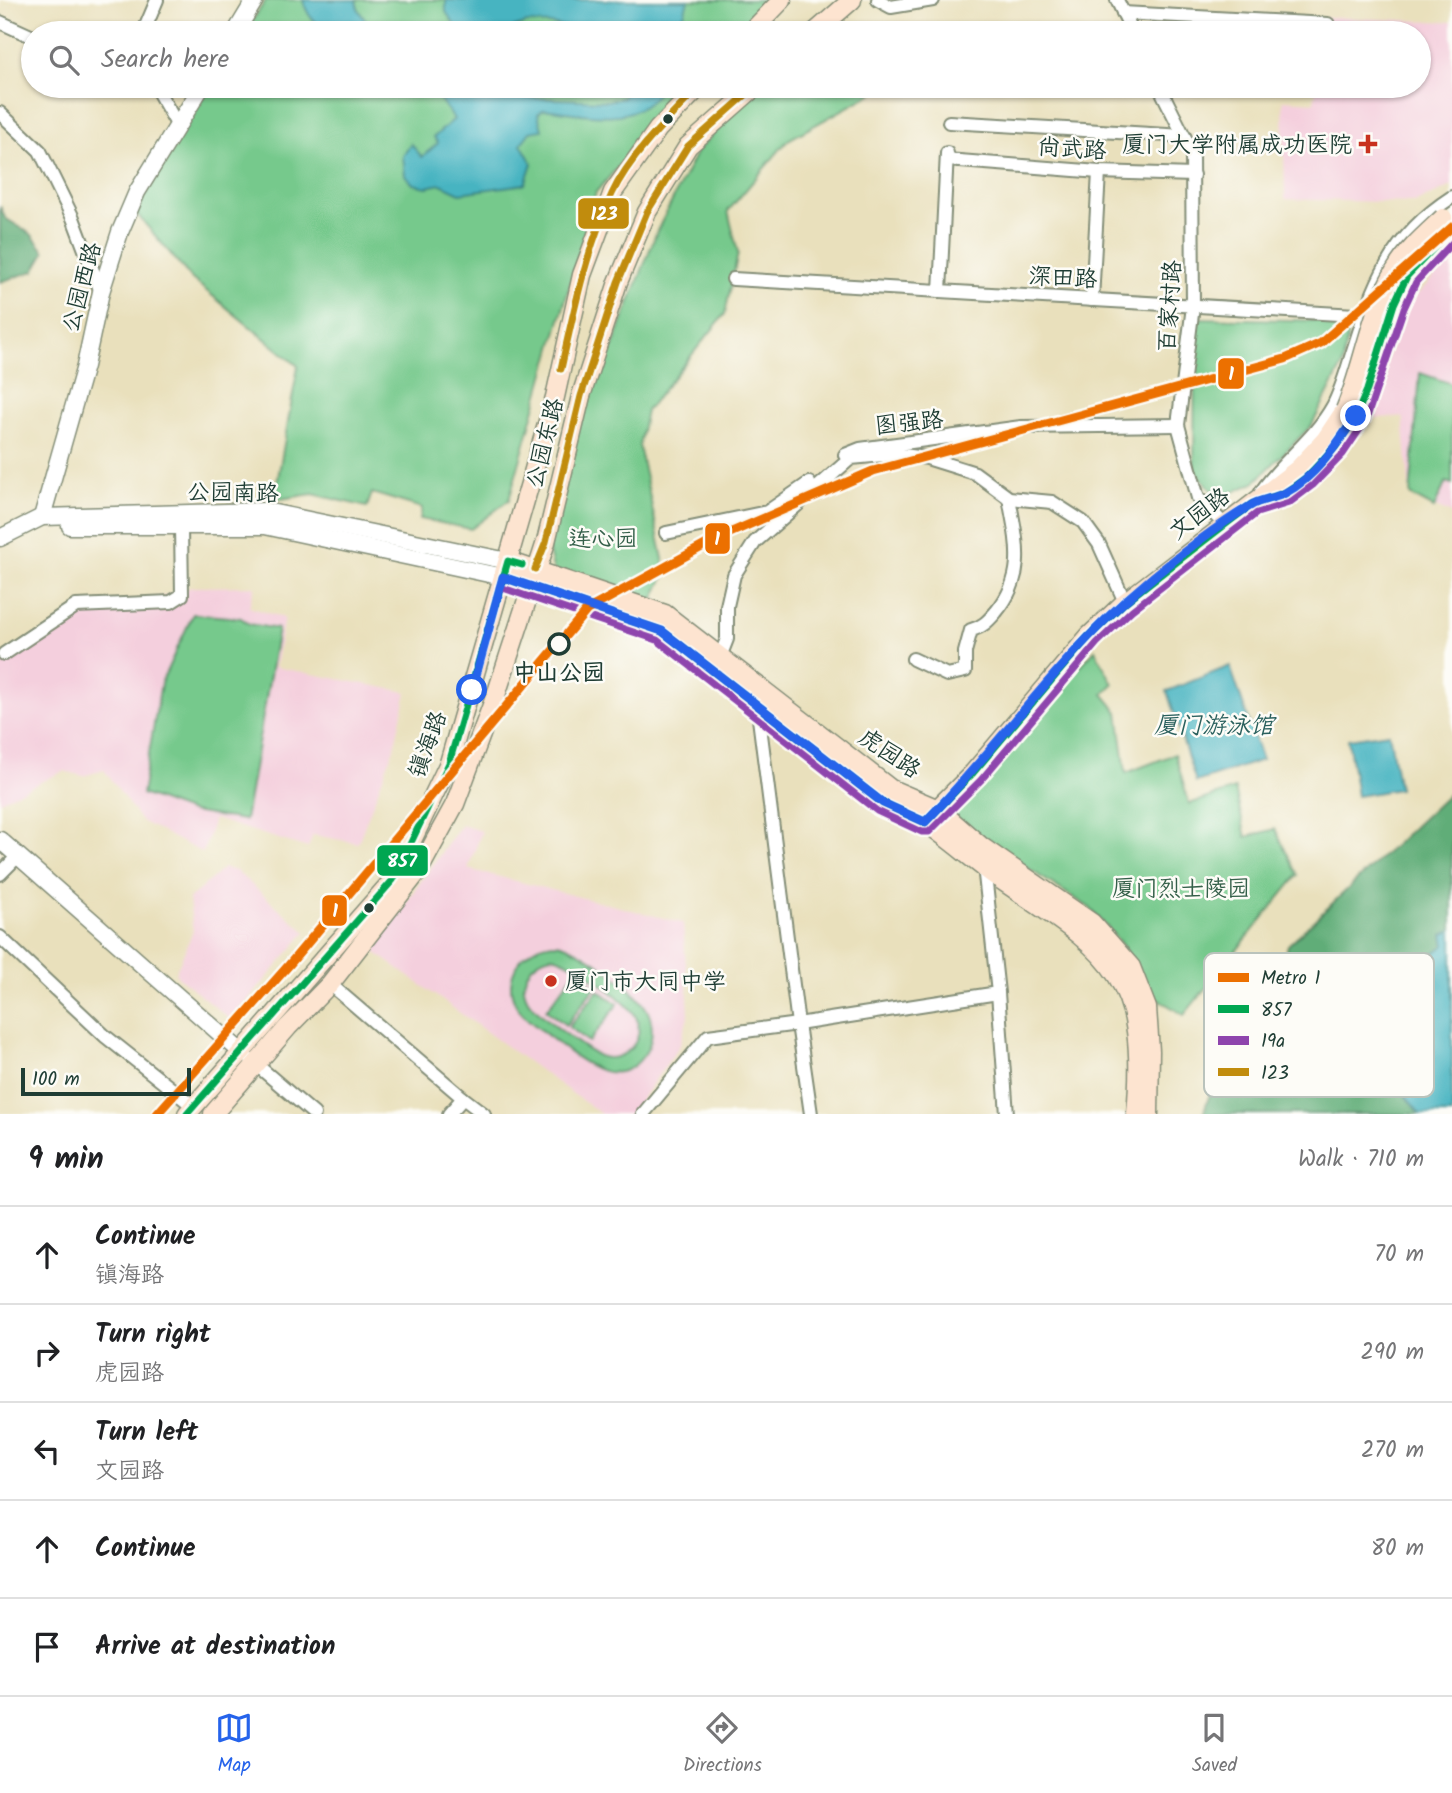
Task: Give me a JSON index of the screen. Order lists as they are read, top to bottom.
{
  "streets": {
    "main road": [
      "公园东路",
      "文园路",
      "镇海路",
      "虎园路"
    ],
    "street": [
      "尚武路",
      "深田路",
      "公园西路",
      "百家村路",
      "图强路",
      "公园南路"
    ]
  },
  "crossings": [
    ["尚武路", "深田路"],
    ["尚武路", "百家村路"],
    ["深田路", "百家村路"],
    ["公园西路", "公园南路"],
    ["百家村路", "图强路"],
    ["百家村路", "文园路"],
    ["公园东路", "公园南路"],
    ["公园东路", "镇海路"],
    ["公园东路", "虎园路"],
    ["公园南路", "镇海路"],
    ["公园南路", "虎园路"],
    ["文园路", "虎园路"],
    ["镇海路", "虎园路"]
  ],
  "water": ["厦门游泳馆"],
  "parks": ["连心园", "厦门烈士陵园"],
  "places": {
    "health": ["厦门大学附属成功医院"],
    "other": ["中山公园", "厦门市大同中学"]
  },
  "lines": [
    "transit line 123",
    "metro line 1",
    "transit line 857",
    "transit line 19a"
  ],
  "legend": [
    "Metro 1",
    "857",
    "19a",
    "123"
  ],
  "scale_bar": "100 m",
  "page": {
    "search": "Search here",
    "scale": "100 m",
    "heading": ["9 min", "Walk · 710 m"],
    "list": [
      ["Continue", "镇海路", "70 m"],
      ["Turn right", "虎园路", "290 m"],
      ["Turn left", "文园路", "270 m"],
      ["Continue", "80 m"],
      "Arrive at destination"
    ],
    "nav": ["Map", "Directions", "Saved"]
  }
}
